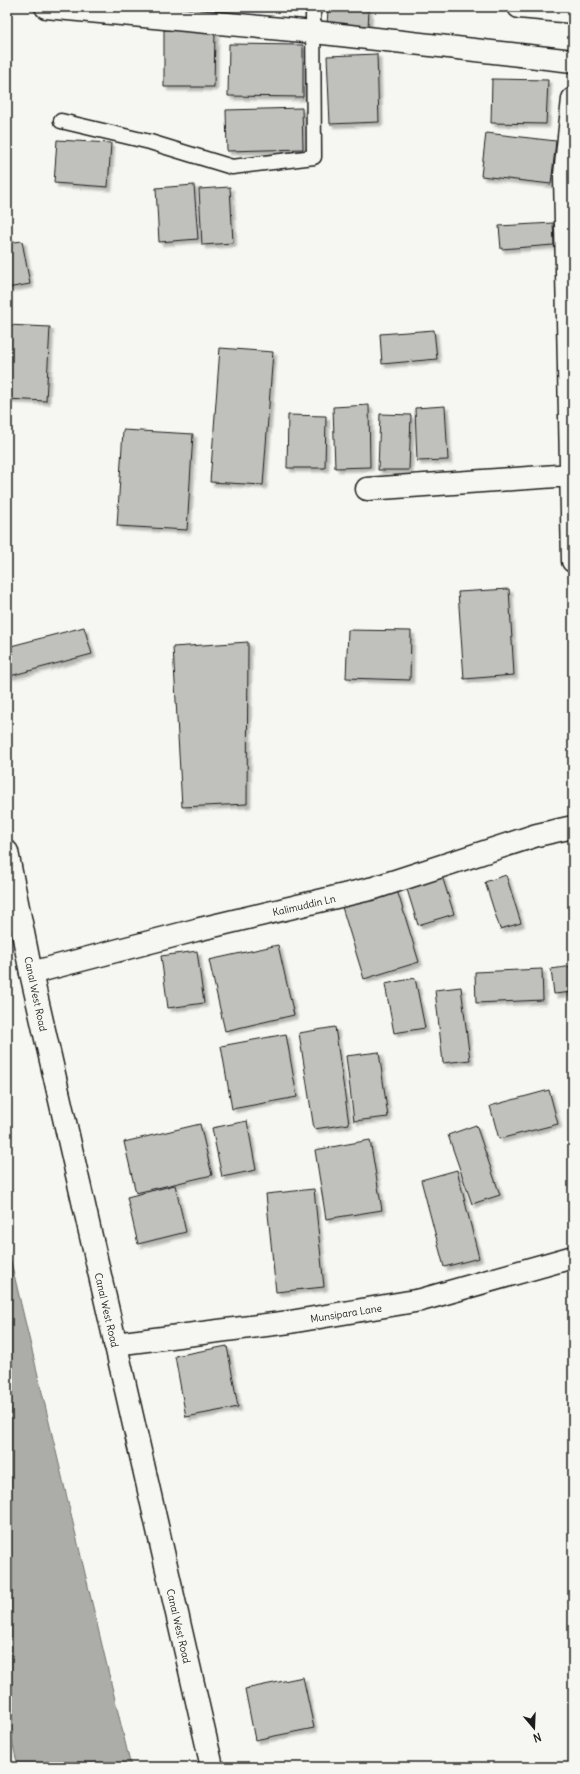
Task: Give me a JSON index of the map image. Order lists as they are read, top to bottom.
{
  "streets": {
    "street": ["Kalimuddin Ln", "Canal West Road", "Munsipara Lane"]
  },
  "crossings": [
    ["Kalimuddin Ln", "Canal West Road"],
    ["Canal West Road", "Munsipara Lane"]
  ],
  "north": "bottom"
}
